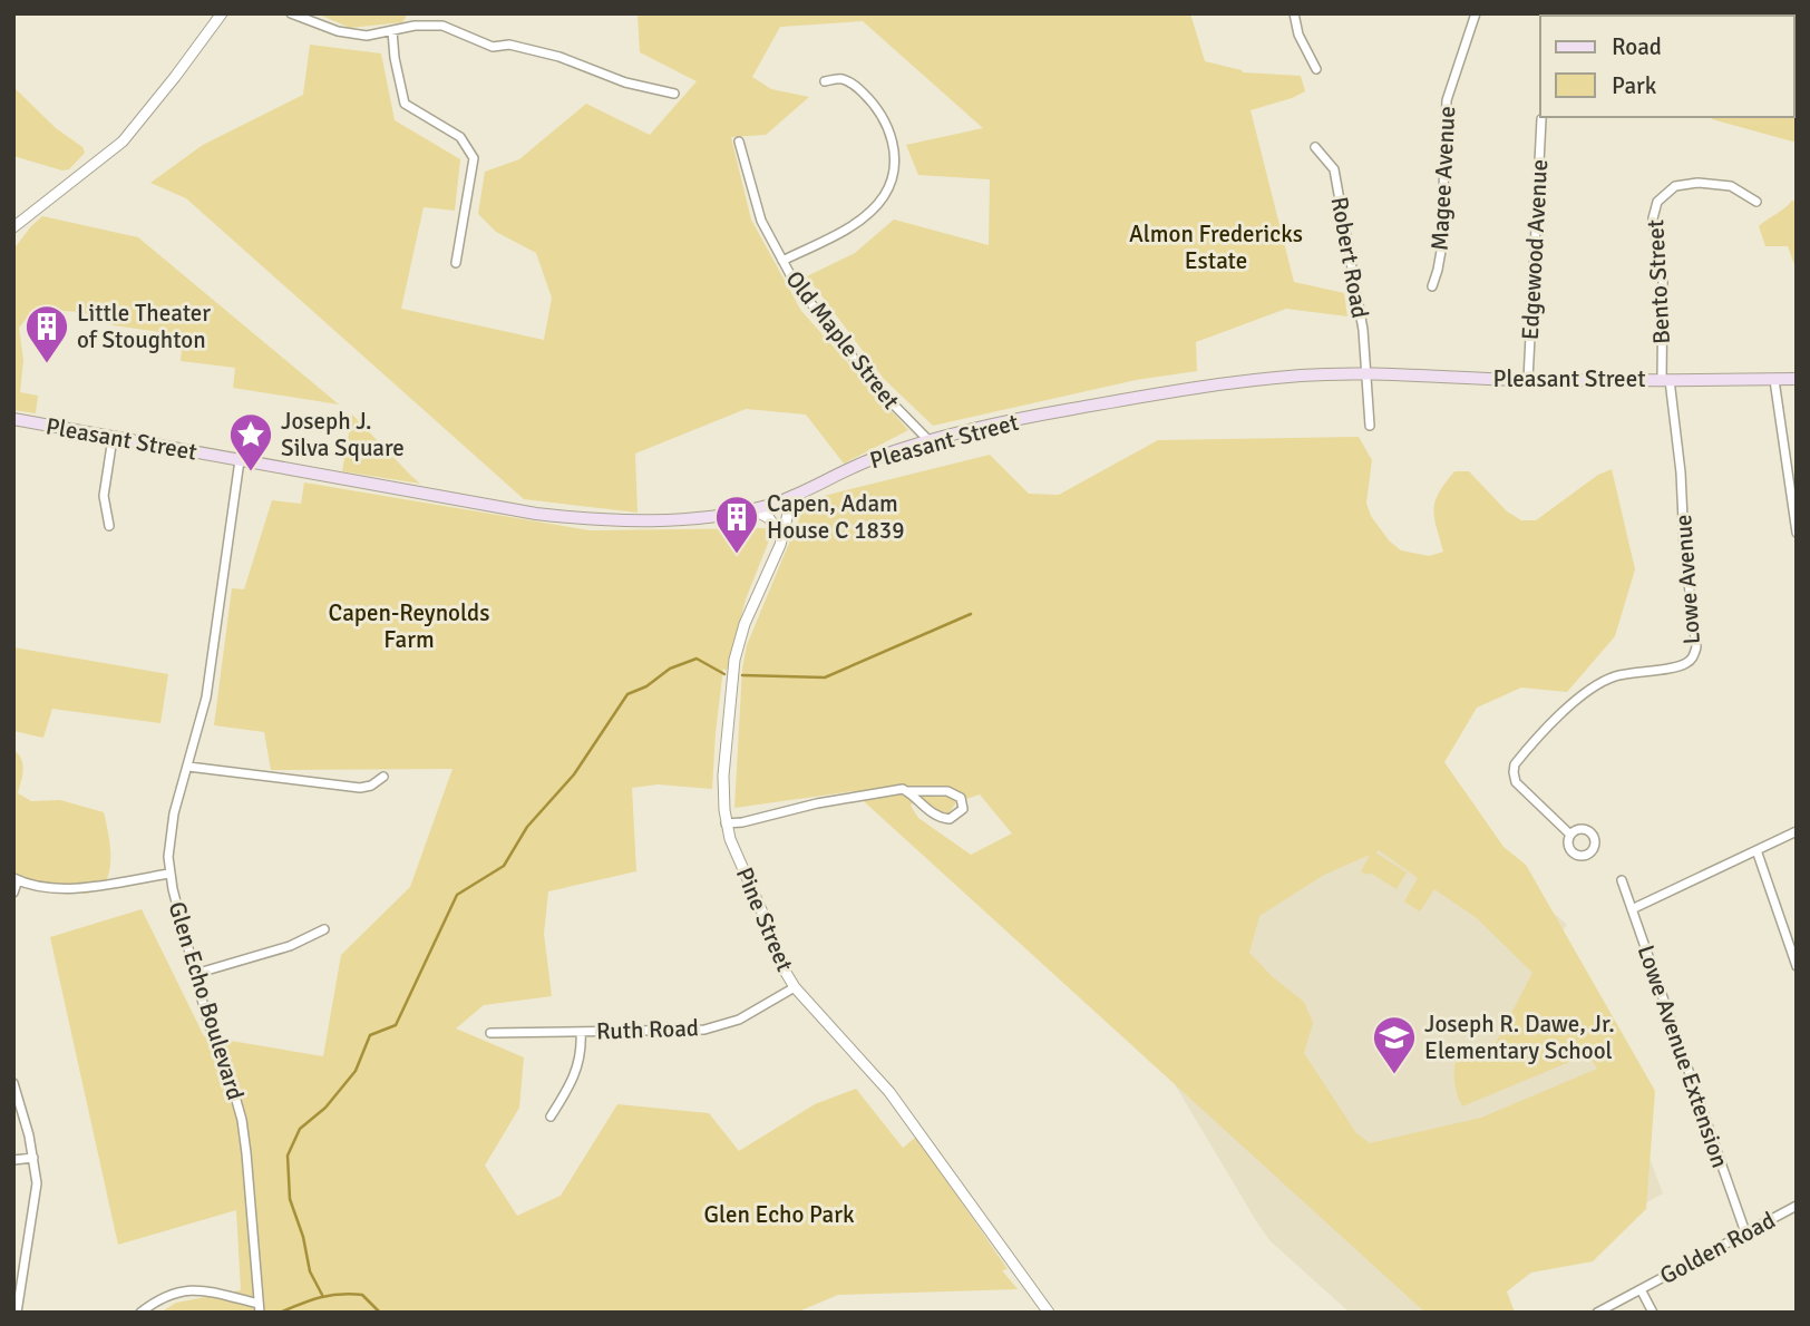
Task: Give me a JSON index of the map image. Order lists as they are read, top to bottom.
{
  "streets": {
    "main road": ["Pleasant Street"],
    "street": [
      "Magee Avenue",
      "Edgewood Avenue",
      "Robert Road",
      "Bento Street",
      "Old Maple Street",
      "Lowe Avenue",
      "Pine Street",
      "Glen Echo Boulevard",
      "Ruth Road",
      "Lowe Avenue Extension",
      "Golden Road"
    ]
  },
  "crossings": [
    ["Edgewood Avenue", "Pleasant Street"],
    ["Robert Road", "Pleasant Street"],
    ["Bento Street", "Pleasant Street"],
    ["Bento Street", "Lowe Avenue"],
    ["Old Maple Street", "Pleasant Street"],
    ["Pleasant Street", "Lowe Avenue"],
    ["Pleasant Street", "Pine Street"],
    ["Pleasant Street", "Glen Echo Boulevard"],
    ["Pine Street", "Ruth Road"],
    ["Lowe Avenue Extension", "Golden Road"]
  ],
  "parks": ["Almon Fredericks Estate", "Capen-Reynolds Farm", "Glen Echo Park"],
  "places": {
    "building": ["Little Theater of Stoughton", "Capen, Adam House C 1839"],
    "place": ["Joseph J. Silva Square"],
    "school or university": ["Joseph R. Dawe, Jr. Elementary School"]
  },
  "legend": ["Road", "Park"]
}
